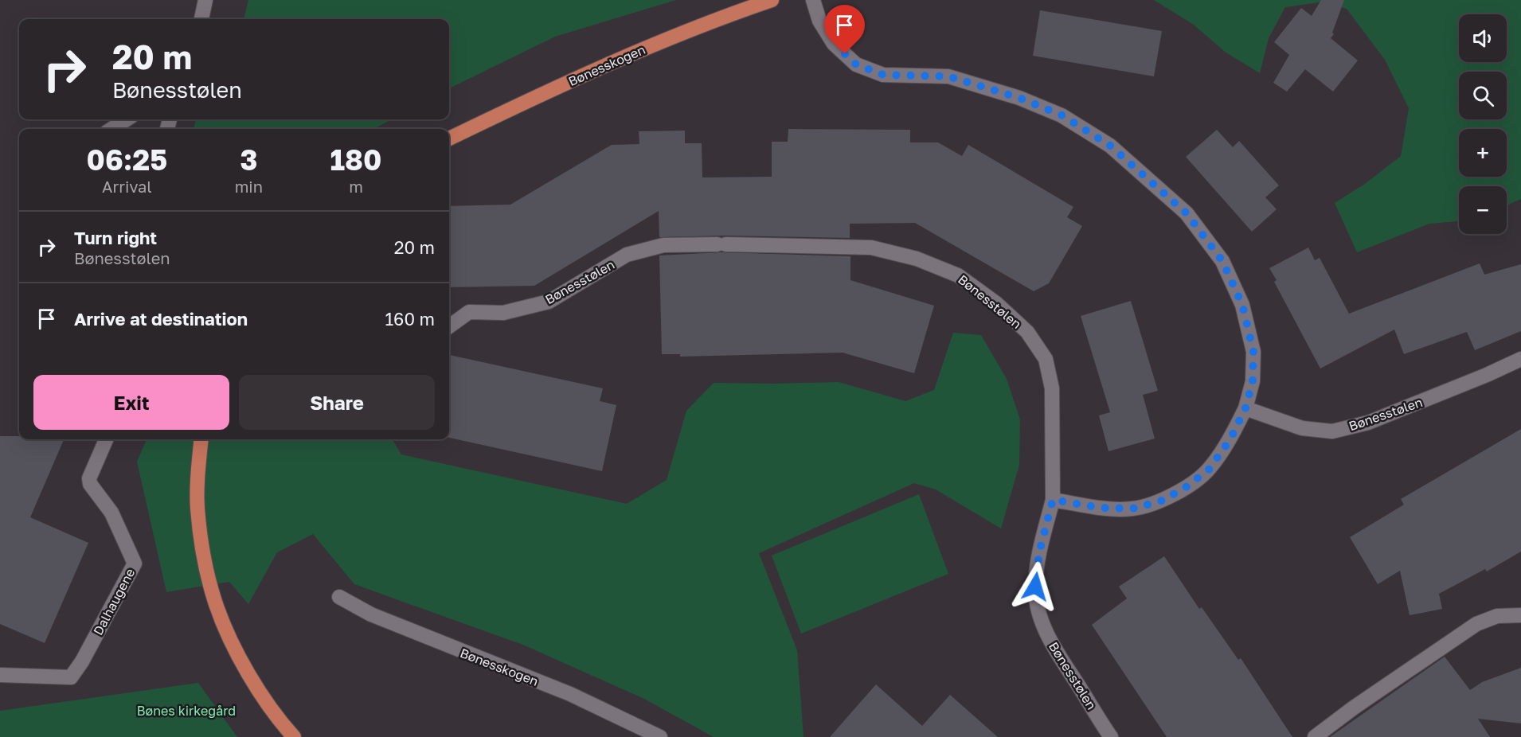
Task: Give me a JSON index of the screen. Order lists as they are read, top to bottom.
{
  "streets": {
    "main road": ["Bønesskogen"],
    "street": ["Bønesstølen", "Dalhaugene"]
  },
  "parks": ["Bønes kirkegård"],
  "page": {
    "map_buttons": ["+", "−"],
    "turn": ["20 m", "Bønesstølen"],
    "eta": [
      "06:25",
      "Arrival",
      "3",
      "min",
      "180",
      "m"
    ],
    "list": [
      {
        "name": "Turn right",
        "note": "Bønesstølen",
        "value": "20 m"
      },
      {
        "name": "Arrive at destination",
        "value": "160 m"
      }
    ],
    "buttons": ["Exit", "Share"]
  }
}
